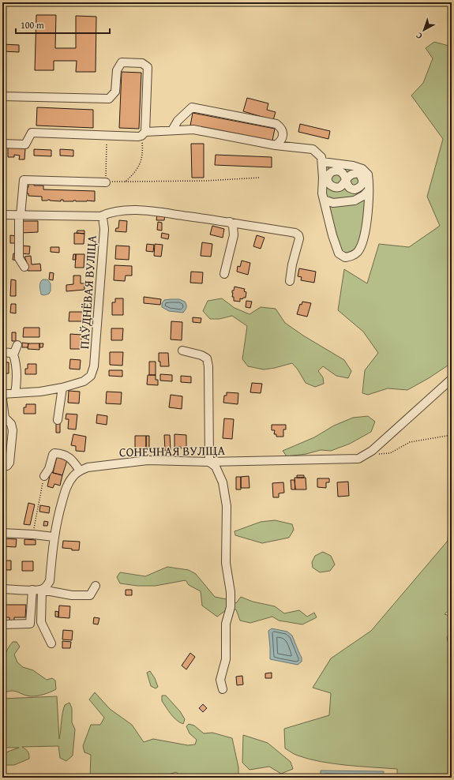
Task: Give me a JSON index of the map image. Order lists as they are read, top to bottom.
{
  "streets": {
    "street": ["ПАЎДНЁВАЯ ВУЛІЦА", "СОНЕЧНАЯ ВУЛІЦА"]
  },
  "scale_bar": "100 m",
  "north": "bottom left"
}
